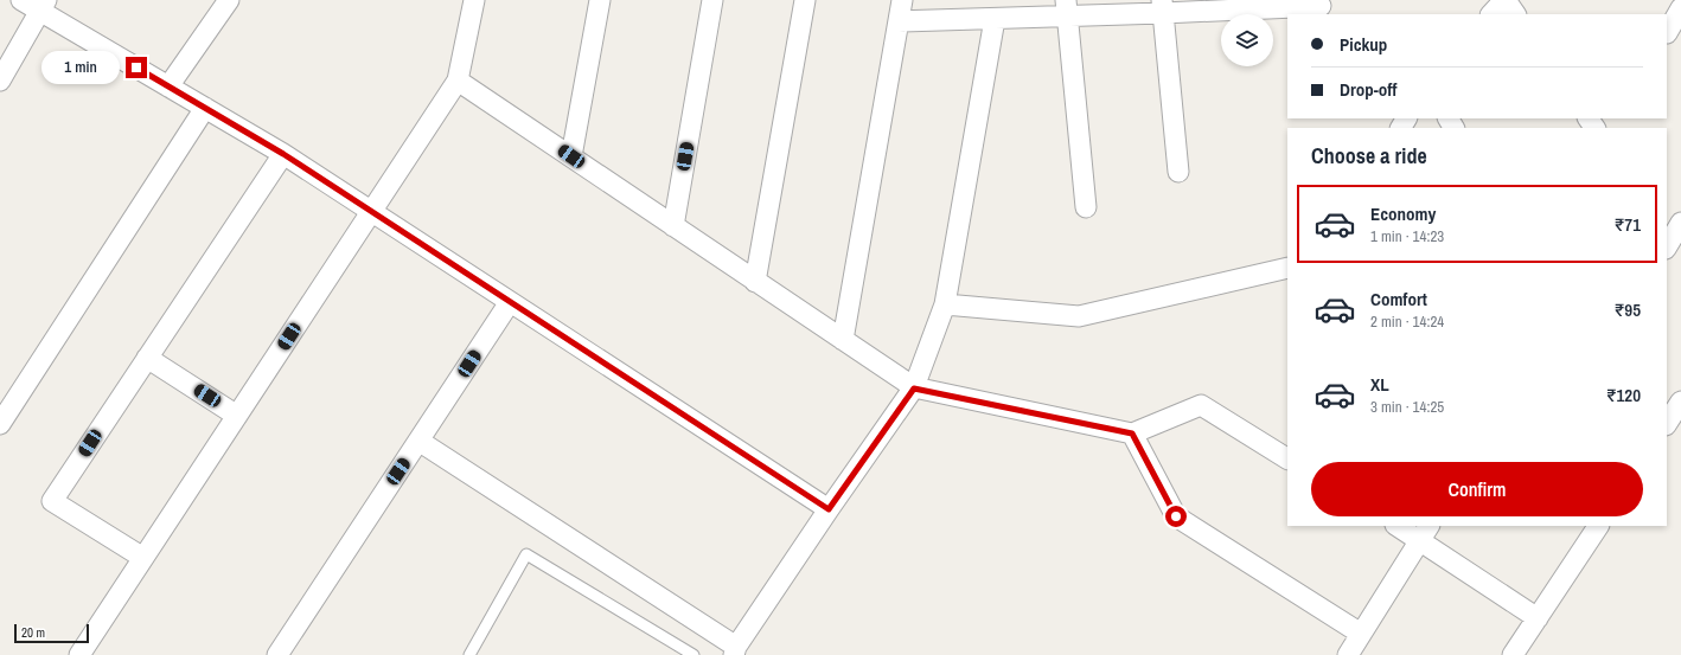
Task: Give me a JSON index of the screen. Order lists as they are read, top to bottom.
{
  "scale_bar": "20 m",
  "page": {
    "banner": ["Pickup", "Drop-off"],
    "bubble": "1 min",
    "heading": "Choose a ride",
    "list": [
      {
        "name": "Economy",
        "note": "1 min · 14:23",
        "value": "₹71"
      },
      {
        "name": "Comfort",
        "note": "2 min · 14:24",
        "value": "₹95"
      },
      {
        "name": "XL",
        "note": "3 min · 14:25",
        "value": "₹120"
      }
    ],
    "buttons": "Confirm",
    "scale": "20 m"
  }
}
